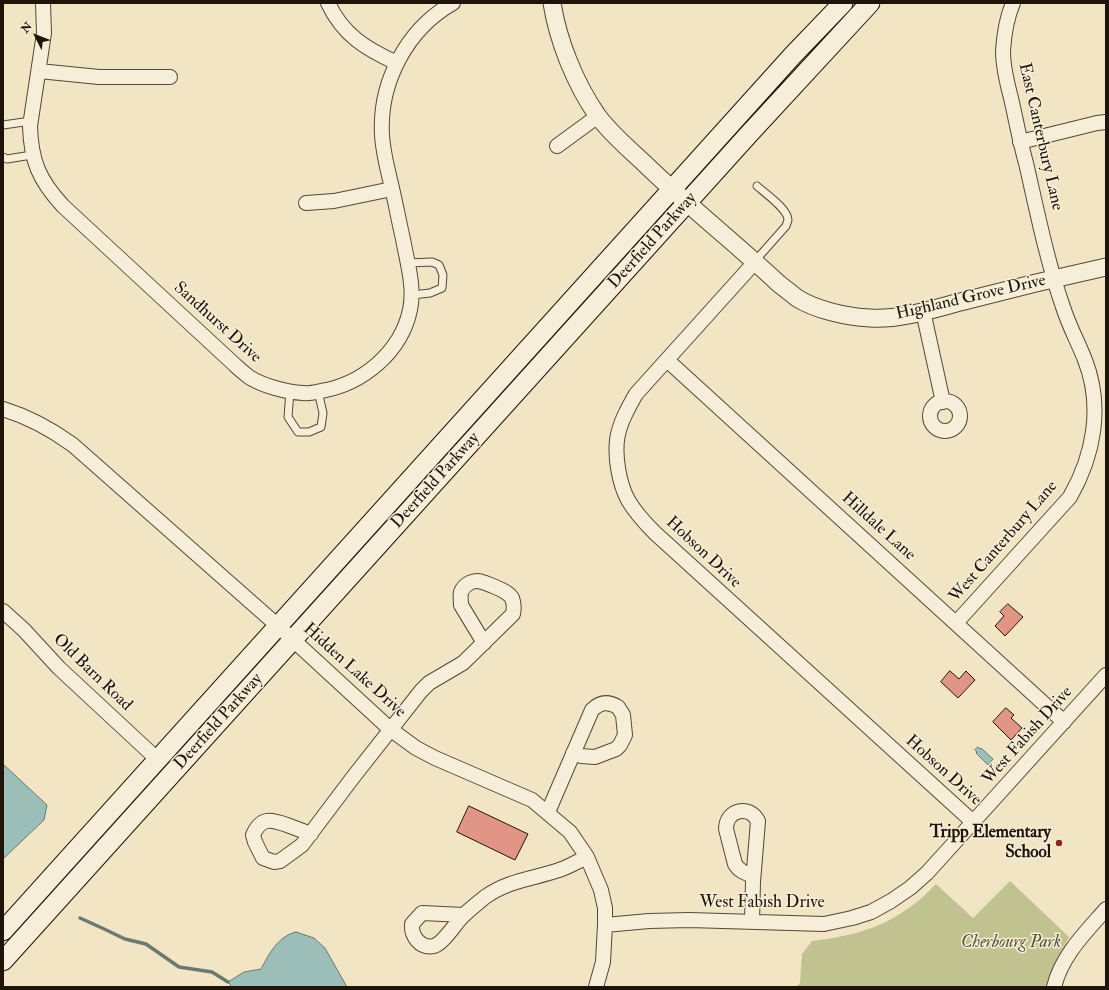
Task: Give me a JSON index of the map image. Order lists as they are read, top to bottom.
{
  "streets": {
    "main road": ["Deerfield Parkway"],
    "street": [
      "East Canterbury Lane",
      "Highland Grove Drive",
      "Sandhurst Drive",
      "Hilldale Lane",
      "West Canterbury Lane",
      "Hobson Drive",
      "Hidden Lake Drive",
      "Old Barn Road",
      "West Fabish Drive"
    ]
  },
  "crossings": [
    ["East Canterbury Lane", "Highland Grove Drive"],
    ["East Canterbury Lane", "West Canterbury Lane"],
    ["Deerfield Parkway", "Highland Grove Drive"],
    ["Deerfield Parkway", "Hidden Lake Drive"],
    ["Deerfield Parkway", "Old Barn Road"],
    ["Highland Grove Drive", "West Canterbury Lane"],
    ["Highland Grove Drive", "Hobson Drive"],
    ["Hilldale Lane", "West Canterbury Lane"],
    ["Hilldale Lane", "Hobson Drive"],
    ["Hilldale Lane", "West Fabish Drive"],
    ["Hobson Drive", "West Fabish Drive"],
    ["Hidden Lake Drive", "West Fabish Drive"]
  ],
  "parks": ["Cherbourg Park"],
  "places": ["Tripp Elementary School"],
  "north": "top left"
}
